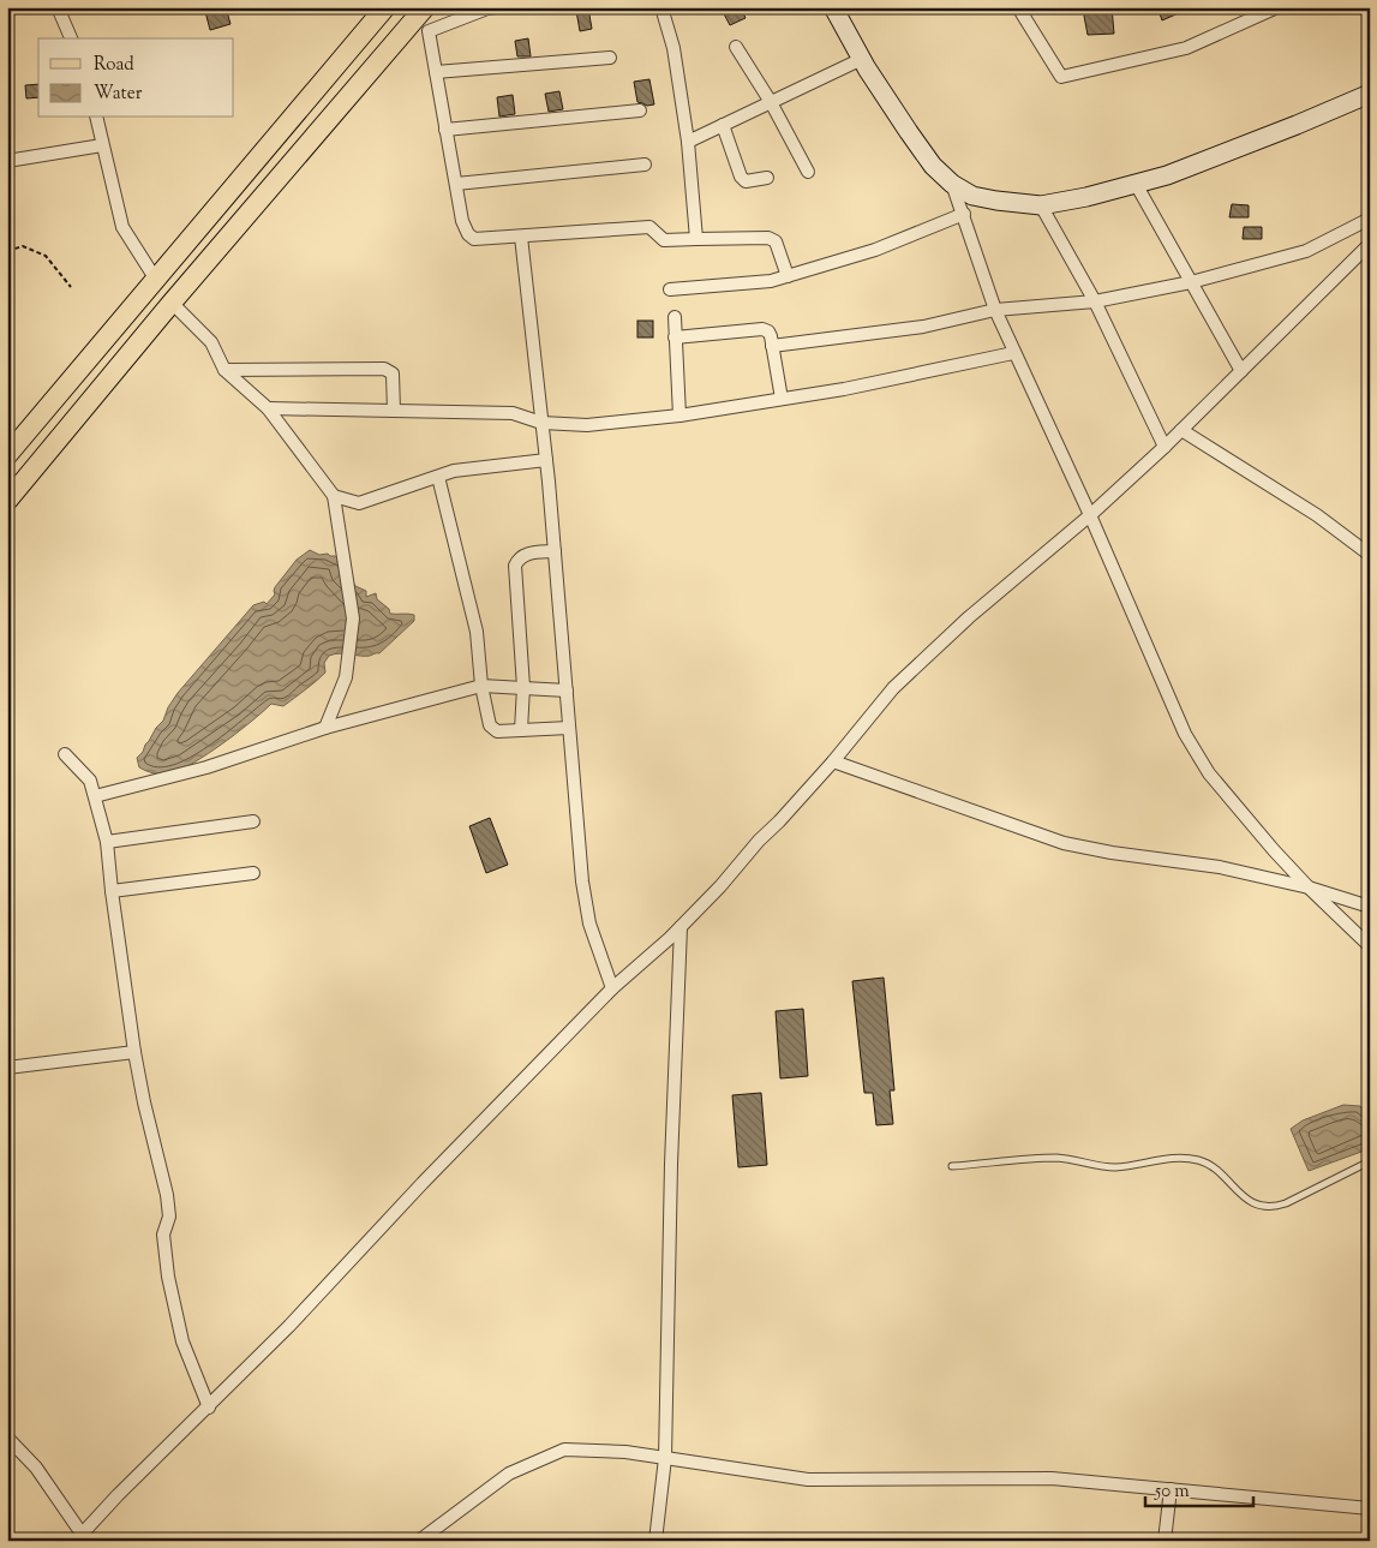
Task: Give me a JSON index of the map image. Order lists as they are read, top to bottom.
{
  "legend": ["Road", "Water"],
  "scale_bar": "50 m"
}
